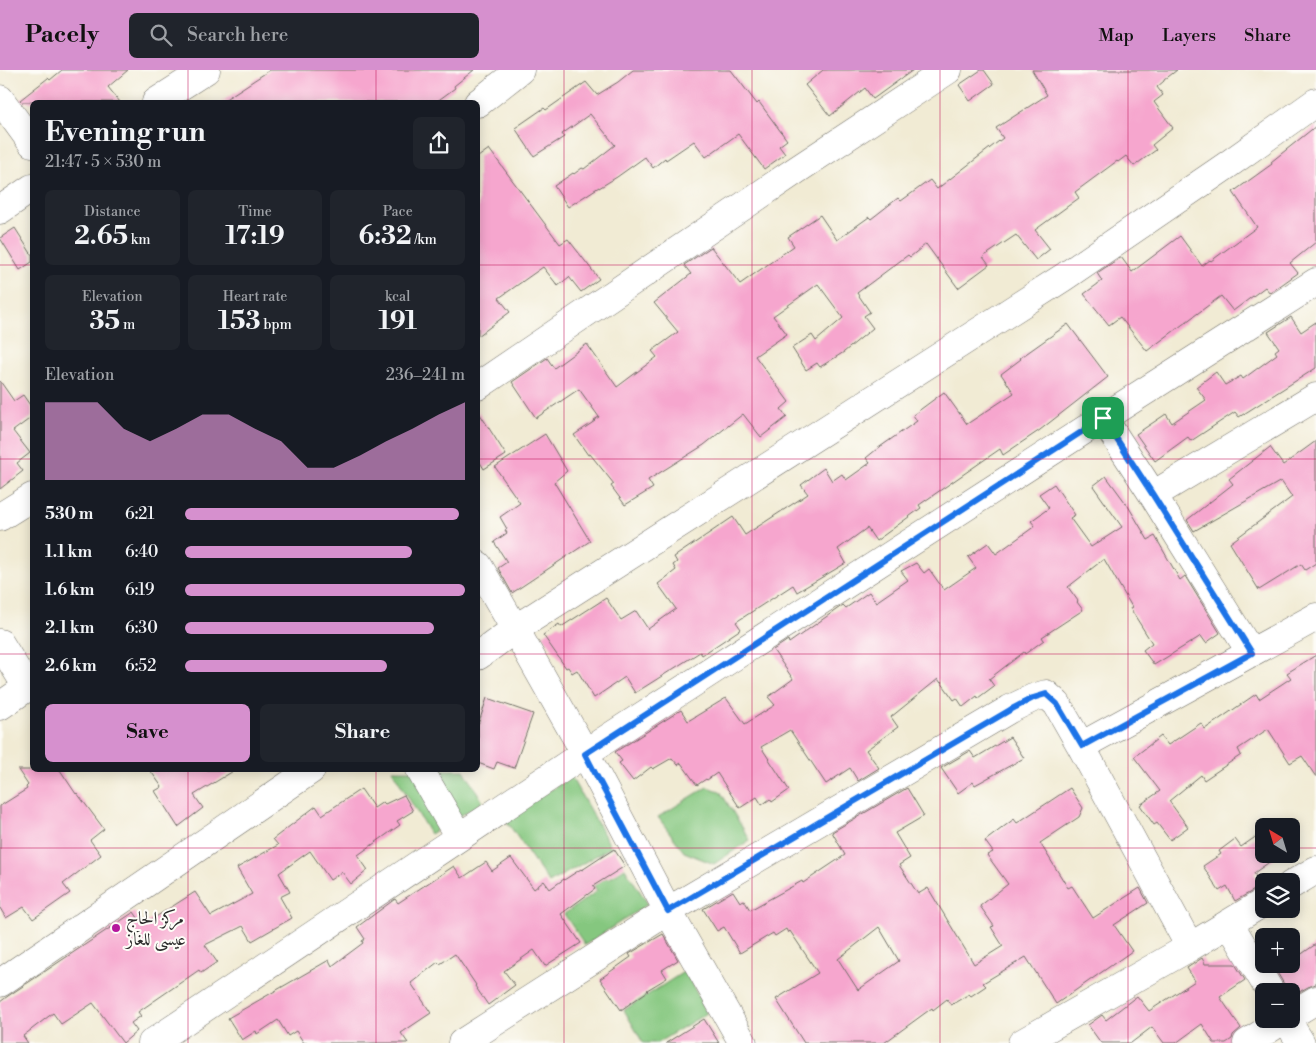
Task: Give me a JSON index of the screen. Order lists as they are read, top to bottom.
{
  "places": ["مركز الحاج عيسى للغاز"],
  "north": "top left",
  "page": {
    "header": "Pacely",
    "search": "Search here",
    "nav": ["Map", "Layers", "Share"],
    "heading": ["Evening run", "21:47 · 5 × 530 m"],
    "stats": [
      ["Distance", "2.65 km"],
      ["Time", "17:19"],
      ["Pace", "6:32 /km"],
      ["Elevation", "35 m"],
      ["Heart rate", "153 bpm"],
      ["kcal", "191"]
    ],
    "chart": ["Elevation", "236–241 m"],
    "list": [
      {
        "name": "530 m",
        "note": "6:21"
      },
      {
        "name": "1.1 km",
        "note": "6:40"
      },
      {
        "name": "1.6 km",
        "note": "6:19"
      },
      {
        "name": "2.1 km",
        "note": "6:30"
      },
      {
        "name": "2.6 km",
        "note": "6:52"
      }
    ],
    "buttons": ["Save", "Share"],
    "map_buttons": ["+", "−"]
  }
}
